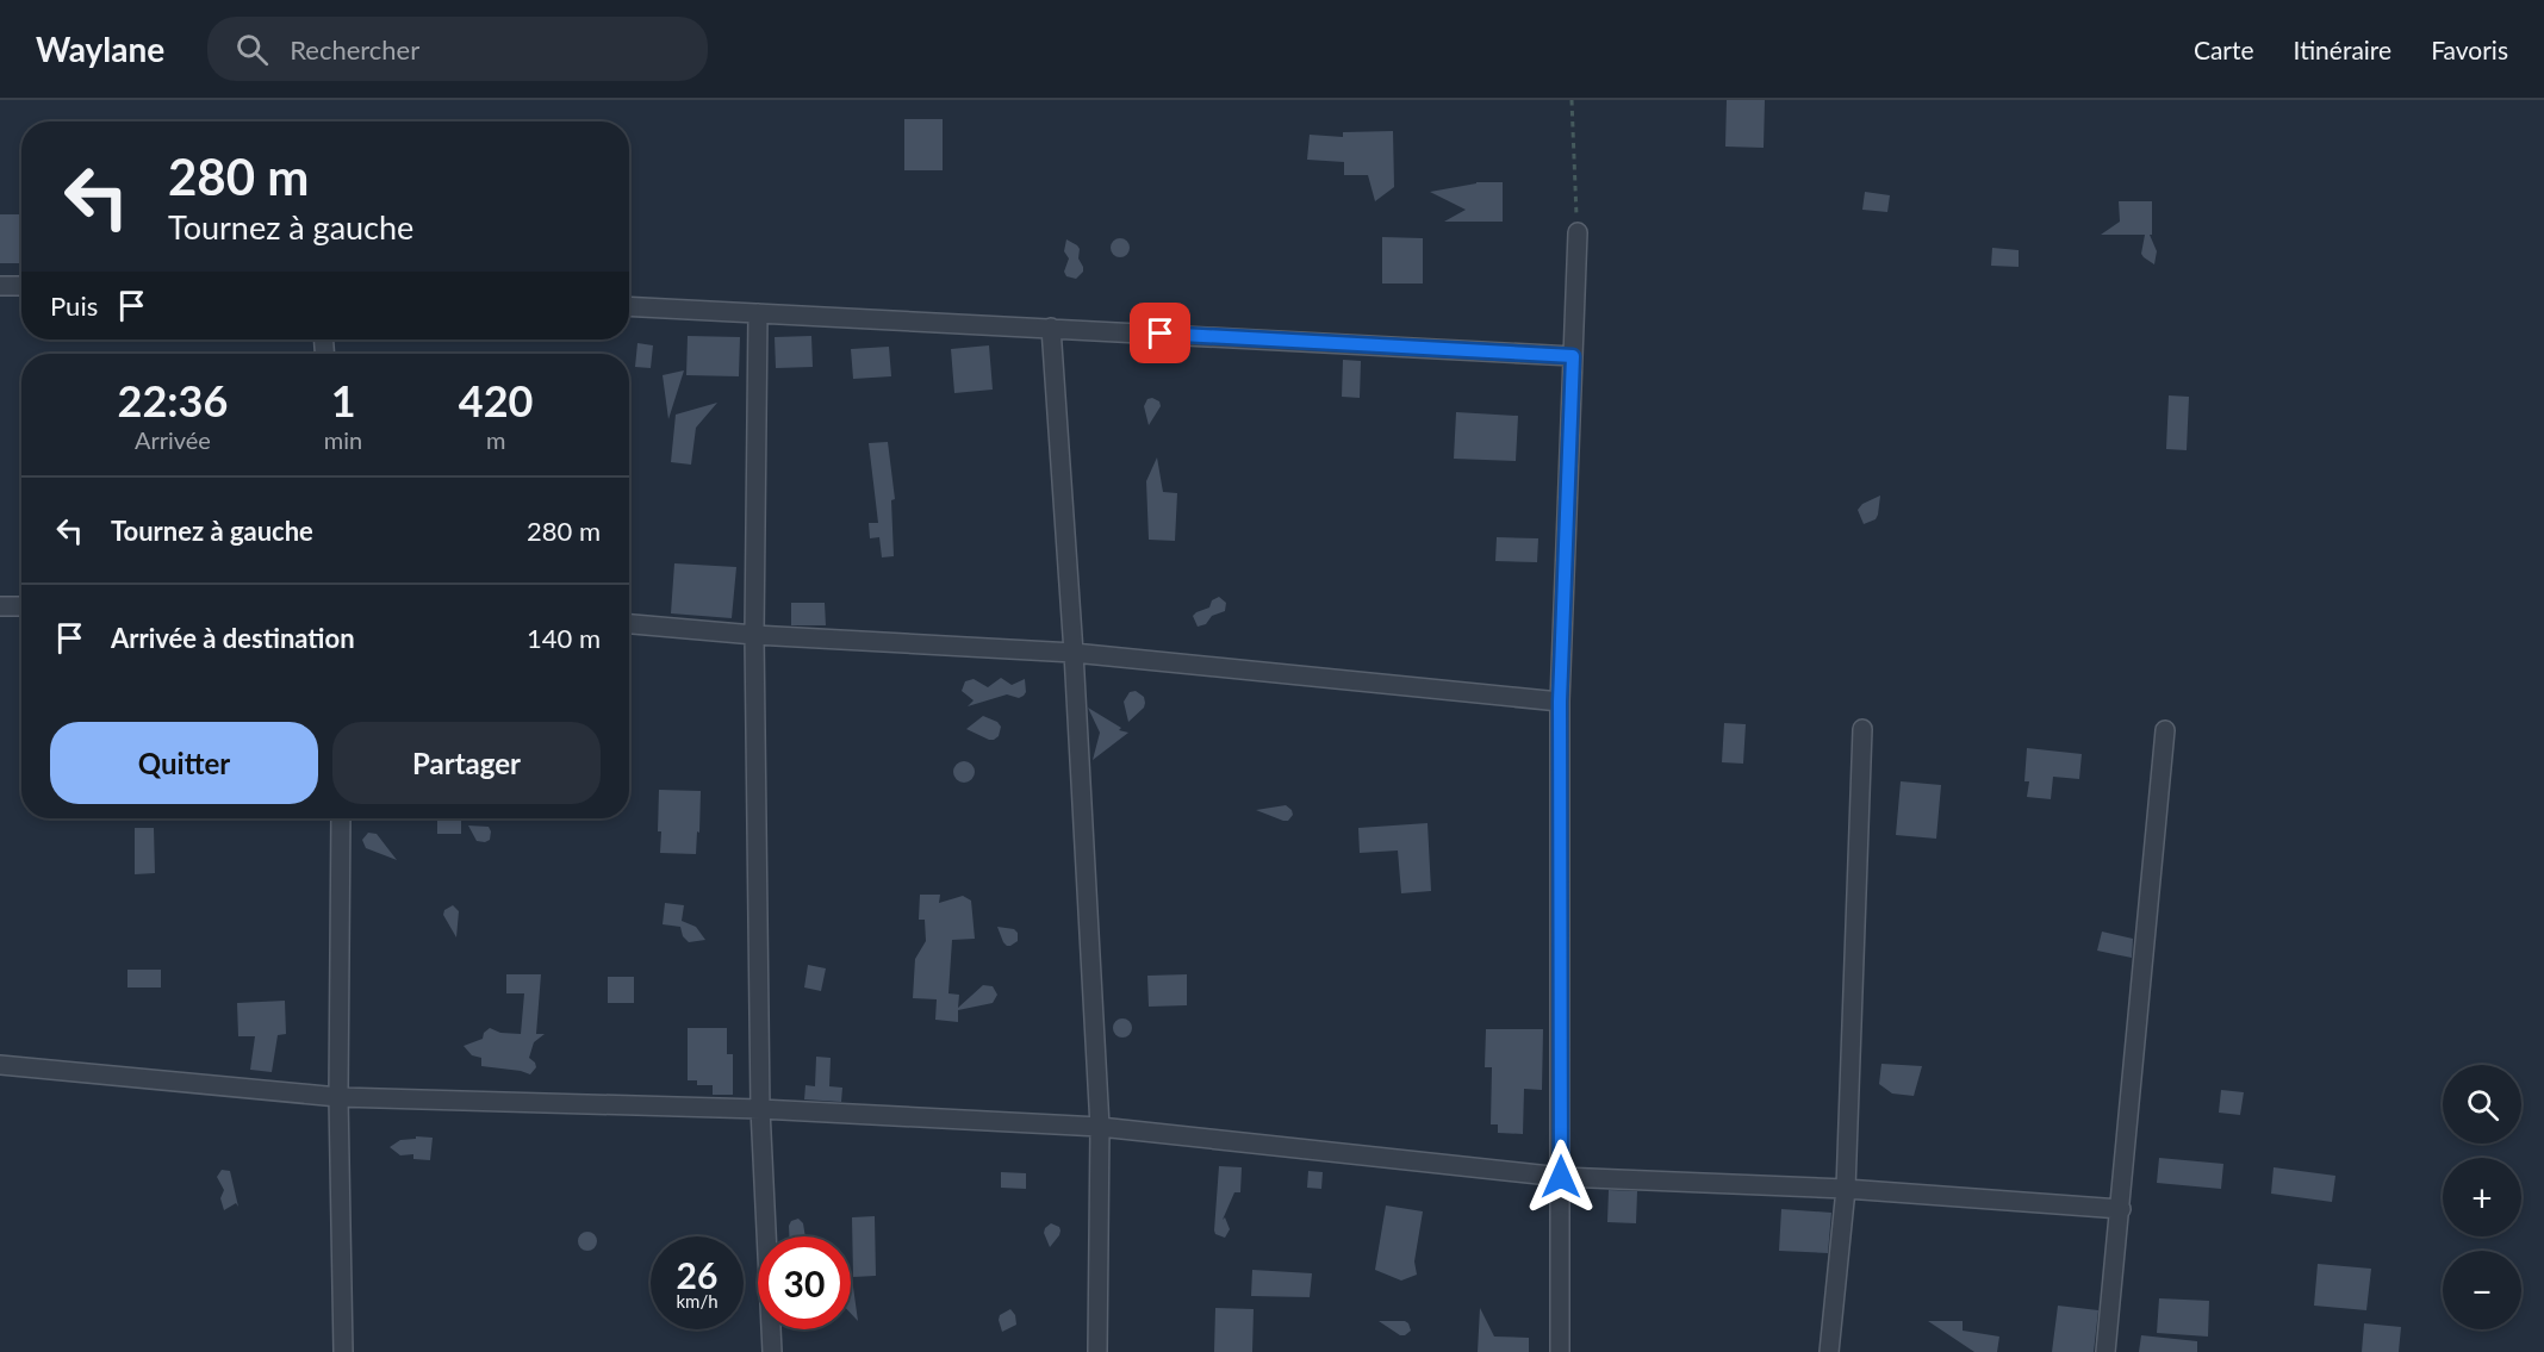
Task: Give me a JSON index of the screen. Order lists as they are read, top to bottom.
{
  "page": {
    "header": "Waylane",
    "search": "Rechercher",
    "nav": ["Carte", "Itinéraire", "Favoris"],
    "turn": ["280 m", "Tournez à gauche"],
    "then": "Puis",
    "eta": [
      "22:36",
      "Arrivée",
      "1",
      "min",
      "420",
      "m"
    ],
    "list": [
      {
        "name": "Tournez à gauche",
        "value": "280 m"
      },
      {
        "name": "Arrivée à destination",
        "value": "140 m"
      }
    ],
    "buttons": ["Quitter", "Partager"],
    "map_buttons": ["+", "−"],
    "speed": "26 km/h",
    "limit": "30"
  }
}
